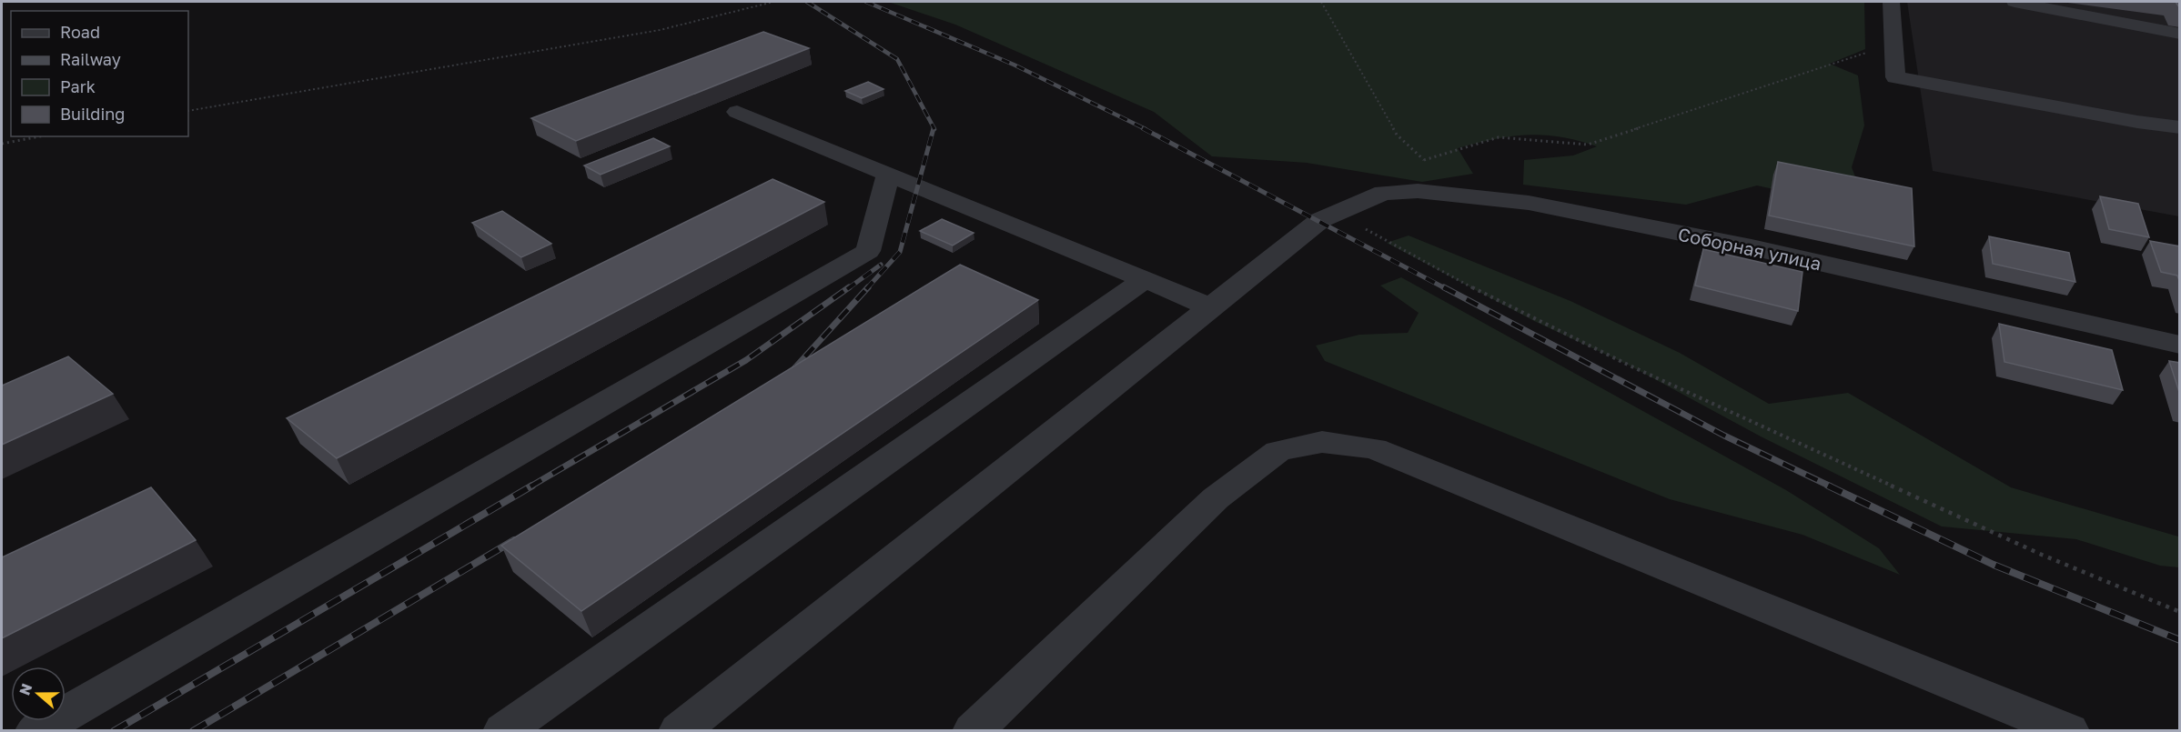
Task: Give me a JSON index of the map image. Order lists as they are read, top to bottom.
{
  "streets": {
    "street": ["Соборная улица"]
  },
  "legend": [
    "Road",
    "Railway",
    "Park",
    "Building"
  ],
  "north": "left"
}
